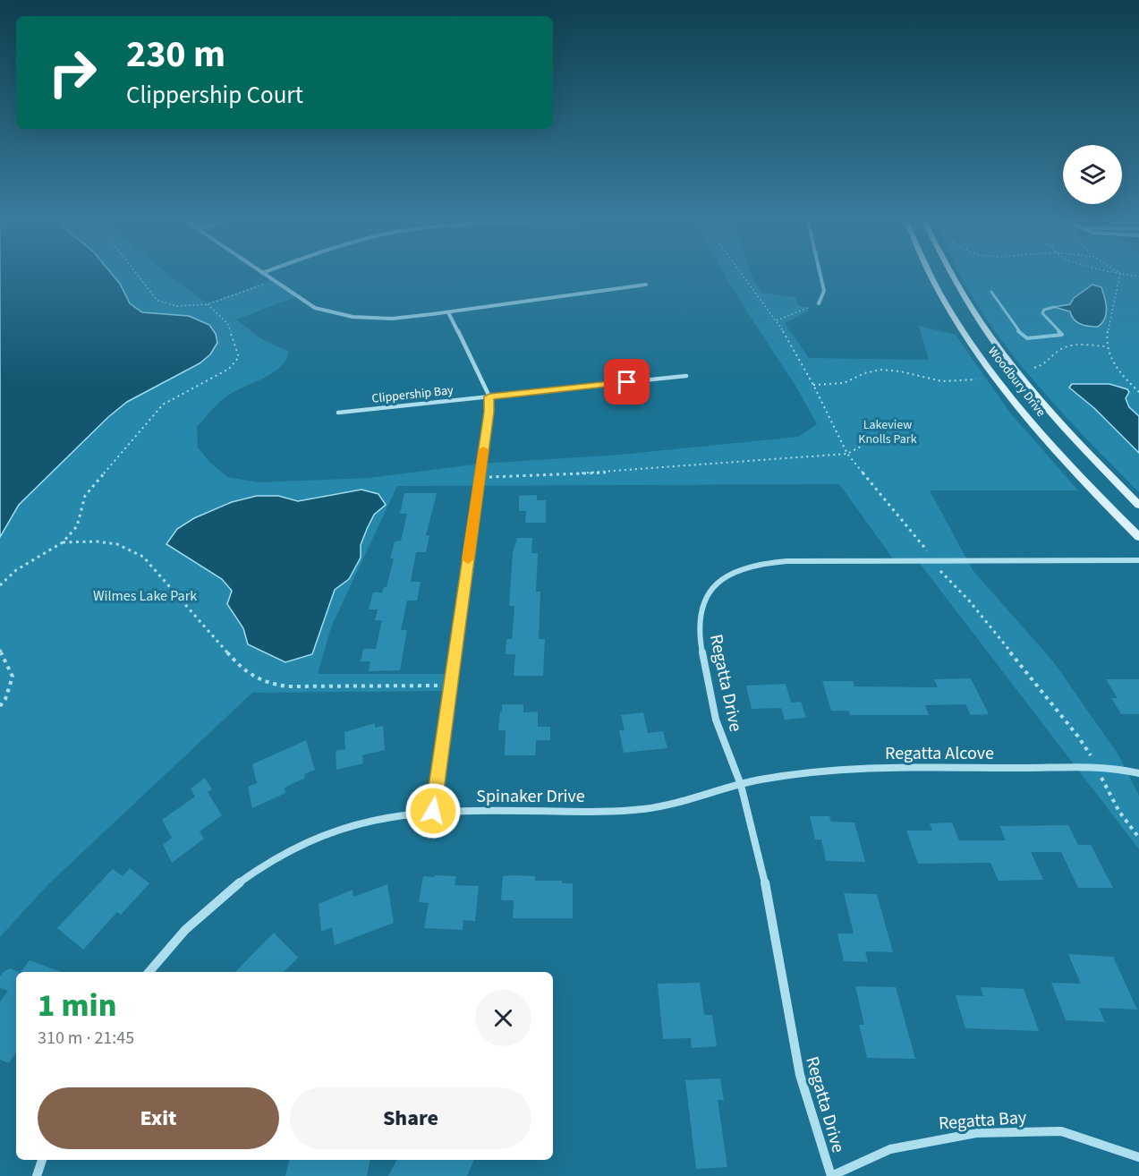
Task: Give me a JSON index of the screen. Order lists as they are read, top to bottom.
{
  "streets": {
    "main road": ["Woodbury Drive"],
    "street": [
      "Clippership Bay",
      "Regatta Drive",
      "Regatta Alcove",
      "Spinaker Drive",
      "Regatta Bay"
    ]
  },
  "crossings": [
    ["Regatta Drive", "Regatta Alcove"],
    ["Regatta Drive", "Spinaker Drive"],
    ["Regatta Drive", "Regatta Bay"],
    ["Regatta Alcove", "Spinaker Drive"]
  ],
  "parks": ["Lakeview Knolls Park", "Wilmes Lake Park"],
  "page": {
    "turn": ["230 m", "Clippership Court"],
    "heading": ["1 min", "310 m · 21:45"],
    "buttons": ["Exit", "Share"]
  }
}
